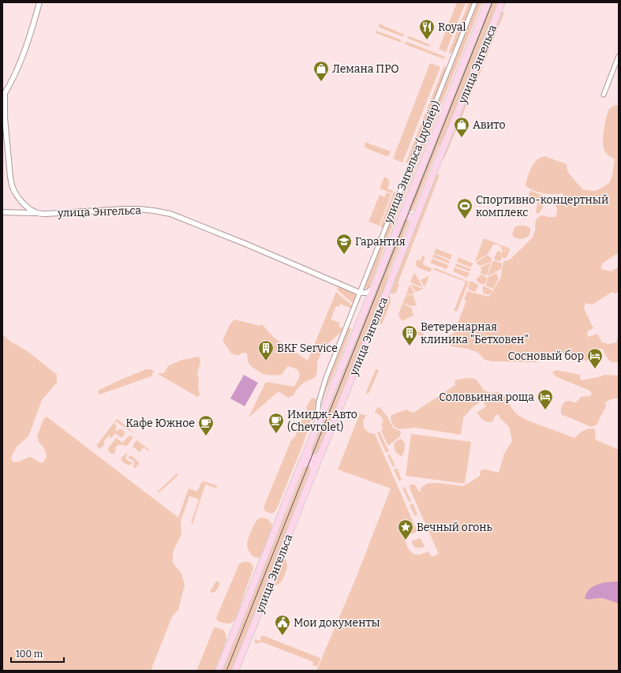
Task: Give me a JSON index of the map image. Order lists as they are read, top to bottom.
{
  "streets": {
    "main road": ["улица Энгельса"],
    "street": ["улица Энгельса (дублёр)"]
  },
  "crossings": [
    ["улица Энгельса", "улица Энгельса (дублёр)"]
  ],
  "places": {
    "restaurant": ["Royal"],
    "shop": ["Лемана ПРО", "Авито"],
    "sports": ["Спортивно-концертный комплекс"],
    "school or university": ["Гарантия"],
    "building": ["Ветеренарная клиника \"Бетховен\"", "BKF Service"],
    "hotel": ["Сосновый бор", "Соловьиная роща"],
    "cafe": ["Имидж-Авто (Chevrolet)", "Кафе Южное"],
    "place": ["Вечный огонь"],
    "public building": ["Мои документы"]
  },
  "scale_bar": "100 m"
}
